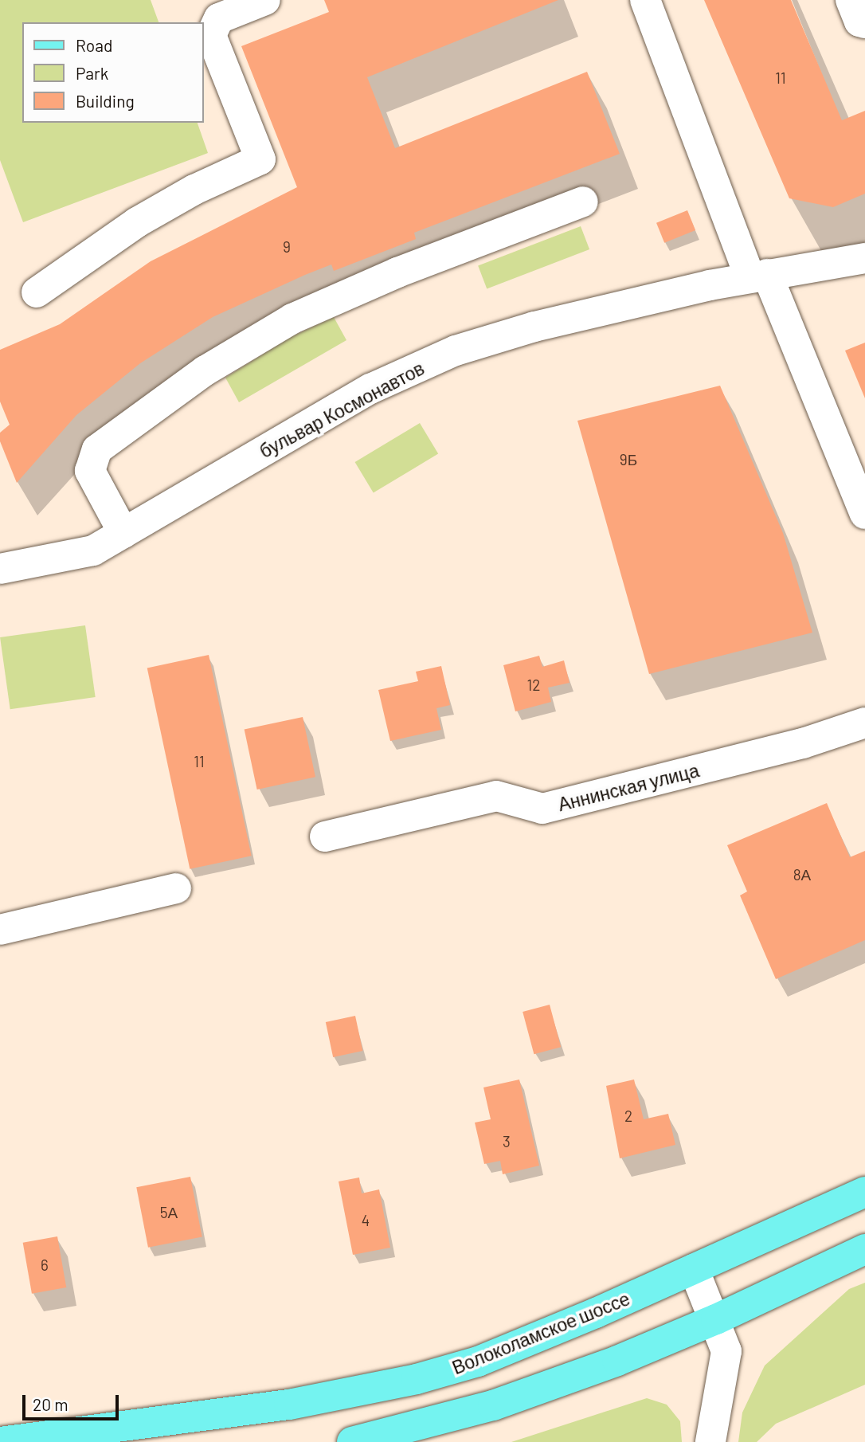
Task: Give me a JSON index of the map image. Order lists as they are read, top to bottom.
{
  "streets": {
    "main road": ["Волоколамское шоссе"],
    "street": ["бульвар Космонавтов", "Аннинская улица"]
  },
  "house_numbers": [
    "11",
    "9",
    "9Б",
    "12",
    "11",
    "8А",
    "2",
    "3",
    "5А",
    "4",
    "6"
  ],
  "legend": ["Road", "Park", "Building"],
  "scale_bar": "20 m"
}
